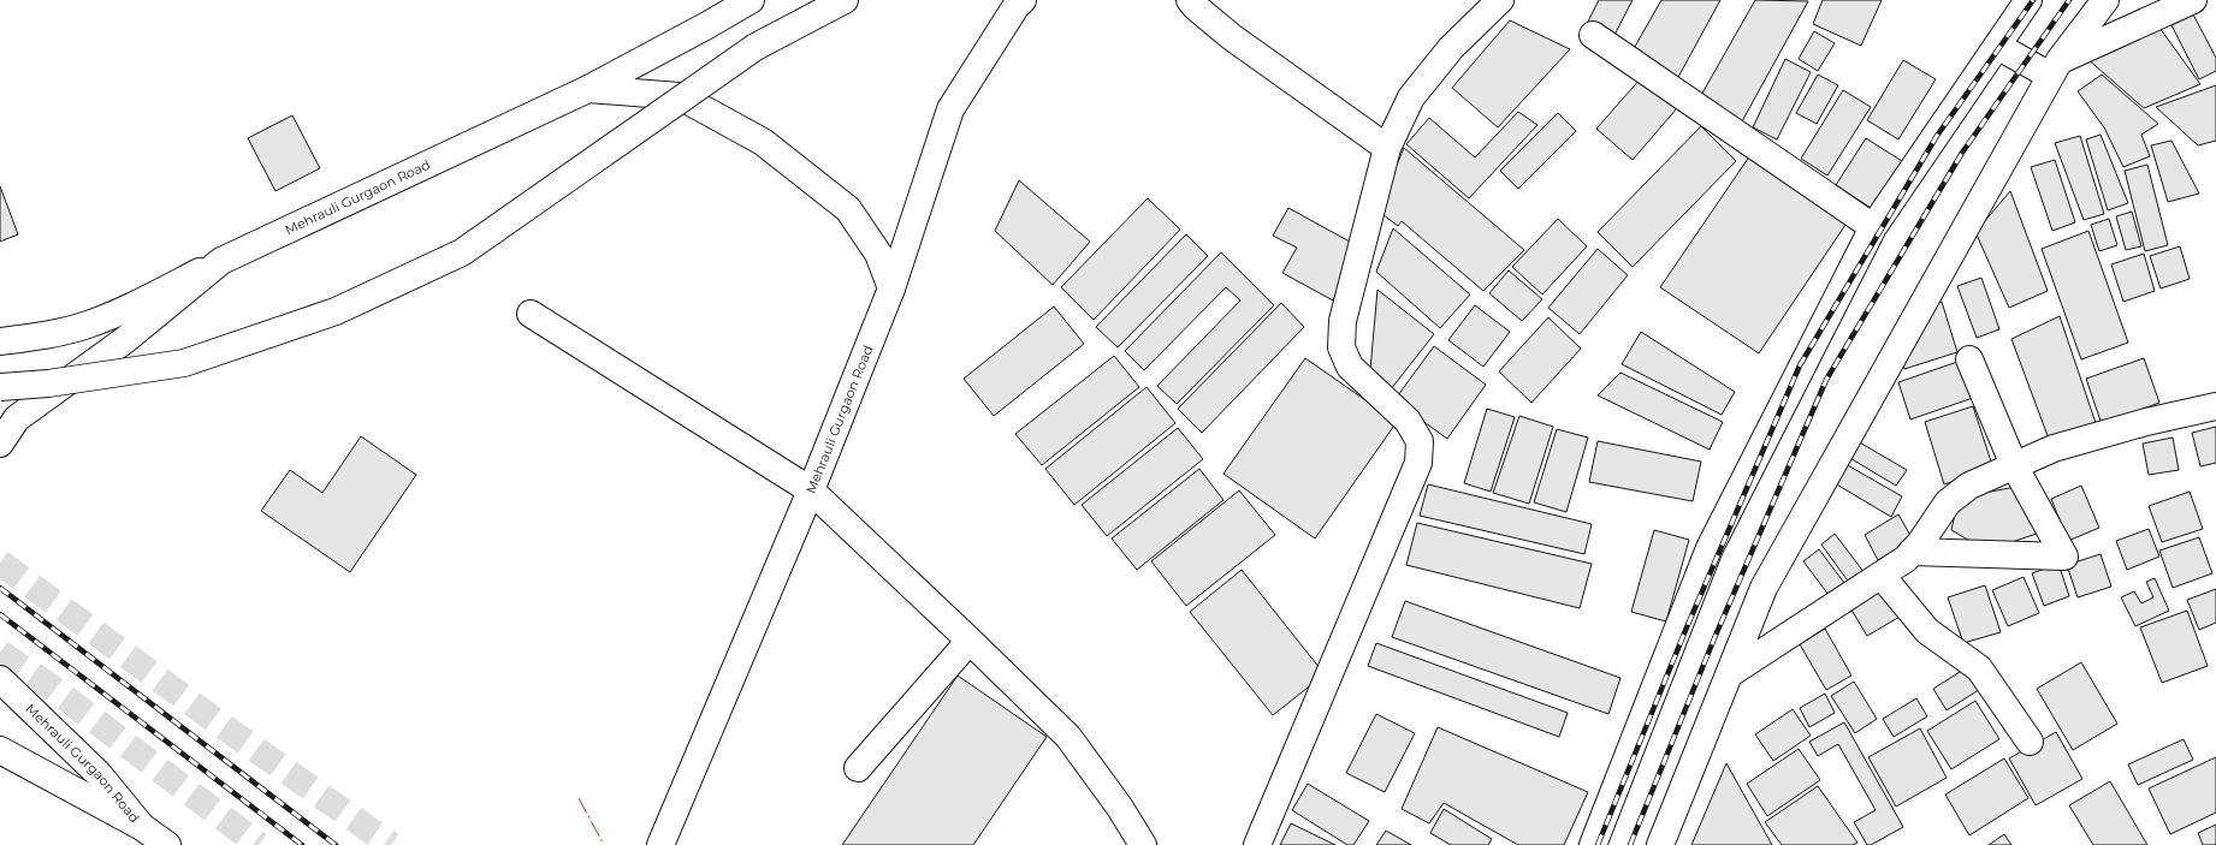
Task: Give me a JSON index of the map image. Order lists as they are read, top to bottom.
{
  "streets": {
    "main road": ["Mehrauli Gurgaon Road"]
  }
}
